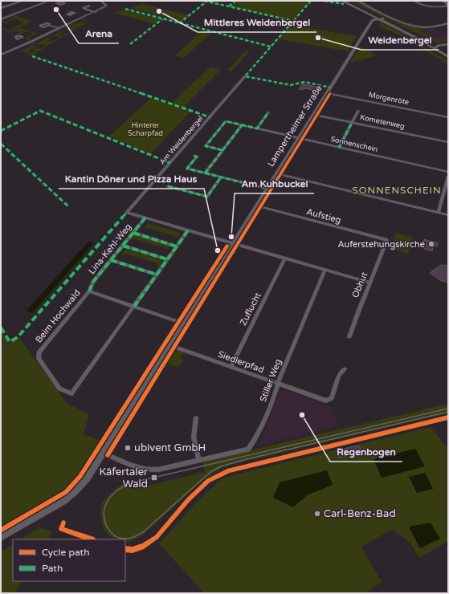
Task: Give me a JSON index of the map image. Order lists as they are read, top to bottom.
{
  "streets": {
    "street": [
      "Morgenröte",
      "Kometenweg",
      "Lampertheimer Straße",
      "Am Weidenbergel",
      "Sonnenschein",
      "Aufstieg",
      "Lina-Kehl-Weg",
      "Obhut",
      "Zuflucht",
      "Beim Hochwald",
      "Siedlerpfad",
      "Stiller Weg"
    ]
  },
  "crossings": [
    ["Morgenröte", "Lampertheimer Straße"],
    ["Kometenweg", "Lampertheimer Straße"],
    ["Lampertheimer Straße", "Sonnenschein"],
    ["Lampertheimer Straße", "Aufstieg"],
    ["Lampertheimer Straße", "Lina-Kehl-Weg"],
    ["Lampertheimer Straße", "Beim Hochwald"],
    ["Lampertheimer Straße", "Siedlerpfad"],
    ["Lampertheimer Straße", "Stiller Weg"],
    ["Am Weidenbergel", "Lina-Kehl-Weg"],
    ["Aufstieg", "Obhut"],
    ["Lina-Kehl-Weg", "Obhut"],
    ["Lina-Kehl-Weg", "Zuflucht"],
    ["Lina-Kehl-Weg", "Beim Hochwald"],
    ["Lina-Kehl-Weg", "Stiller Weg"],
    ["Zuflucht", "Siedlerpfad"],
    ["Siedlerpfad", "Stiller Weg"]
  ],
  "districts": ["SONNENSCHEIN"],
  "parks": ["Hinterer Scharpfad"],
  "places": {
    "other": [
      "Arena",
      "Mittleres Weidenbergel",
      "Weidenbergel",
      "Am Kuhbuckel",
      "Auferstehungskirche",
      "Kantin Döner und Pizza Haus",
      "Regenbogen",
      "ubivent GmbH",
      "Carl-Benz-Bad"
    ],
    "transit": ["Käfertaler Wald"]
  },
  "legend": ["Cycle path", "Path"]
}
